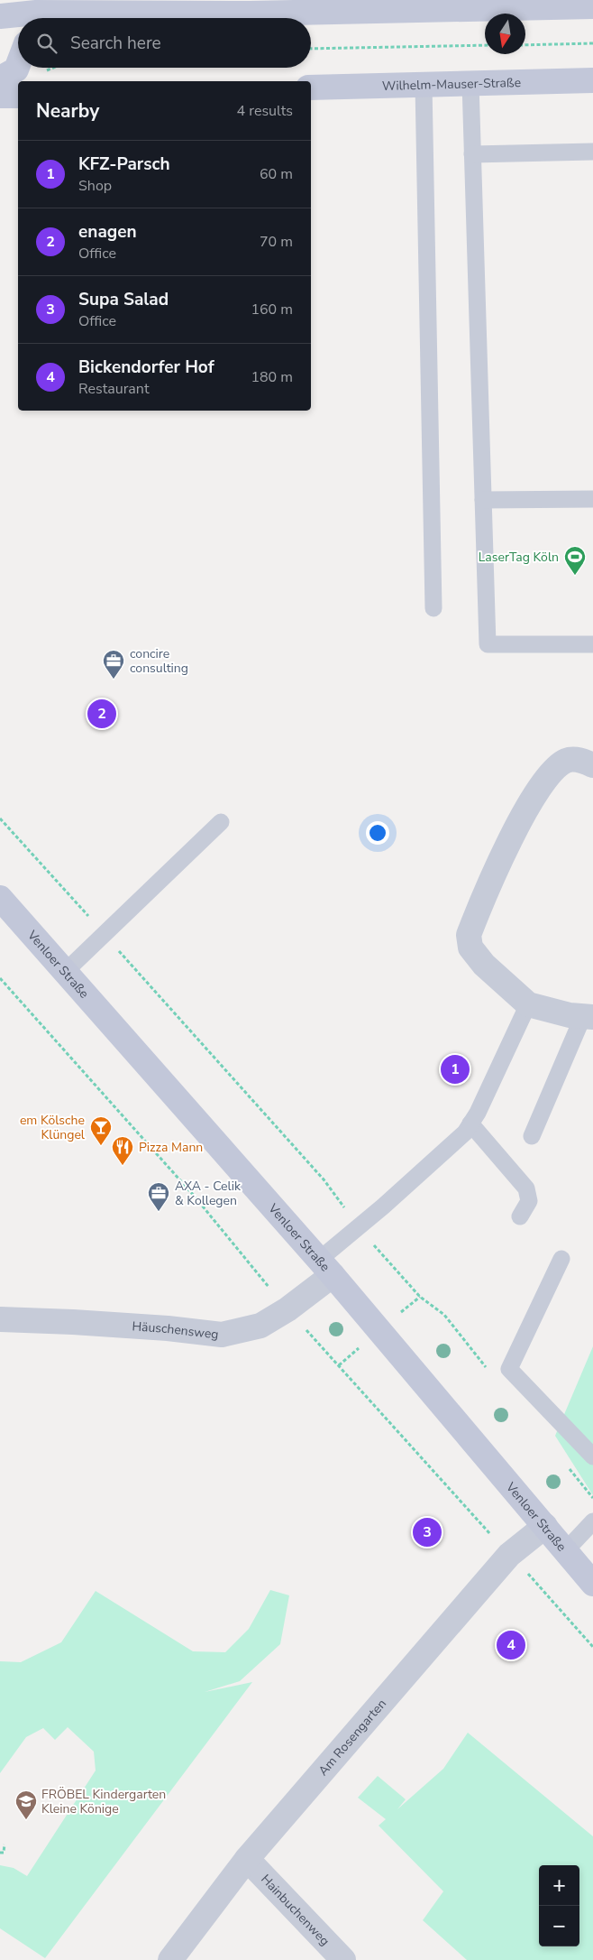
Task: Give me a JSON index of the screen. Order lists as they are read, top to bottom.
{
  "streets": {
    "street": [
      "Wilhelm-Mauser-Straße",
      "Venloer Straße",
      "Häuschensweg",
      "Am Rosengarten",
      "Hainbuchenweg"
    ]
  },
  "crossings": [
    ["Venloer Straße", "Häuschensweg"],
    ["Venloer Straße", "Am Rosengarten"],
    ["Am Rosengarten", "Hainbuchenweg"]
  ],
  "places": {
    "sports": ["LaserTag Köln"],
    "office": ["concire consulting", "AXA - Celik & Kollegen"],
    "bar": ["em Kölsche Klüngel"],
    "restaurant": ["Pizza Mann"],
    "school or university": ["FRÖBEL Kindergarten Kleine Könige"]
  },
  "north": "bottom",
  "page": {
    "search": "Search here",
    "heading": ["Nearby", "4 results"],
    "list": [
      {
        "mark": "1",
        "name": "KFZ-Parsch",
        "note": "Shop",
        "value": "60 m"
      },
      {
        "mark": "2",
        "name": "enagen",
        "note": "Office",
        "value": "70 m"
      },
      {
        "mark": "3",
        "name": "Supa Salad",
        "note": "Office",
        "value": "160 m"
      },
      {
        "mark": "4",
        "name": "Bickendorfer Hof",
        "note": "Restaurant",
        "value": "180 m"
      }
    ],
    "pins": [
      "2",
      "1",
      "3",
      "4"
    ],
    "map_buttons": ["+", "−"]
  }
}
